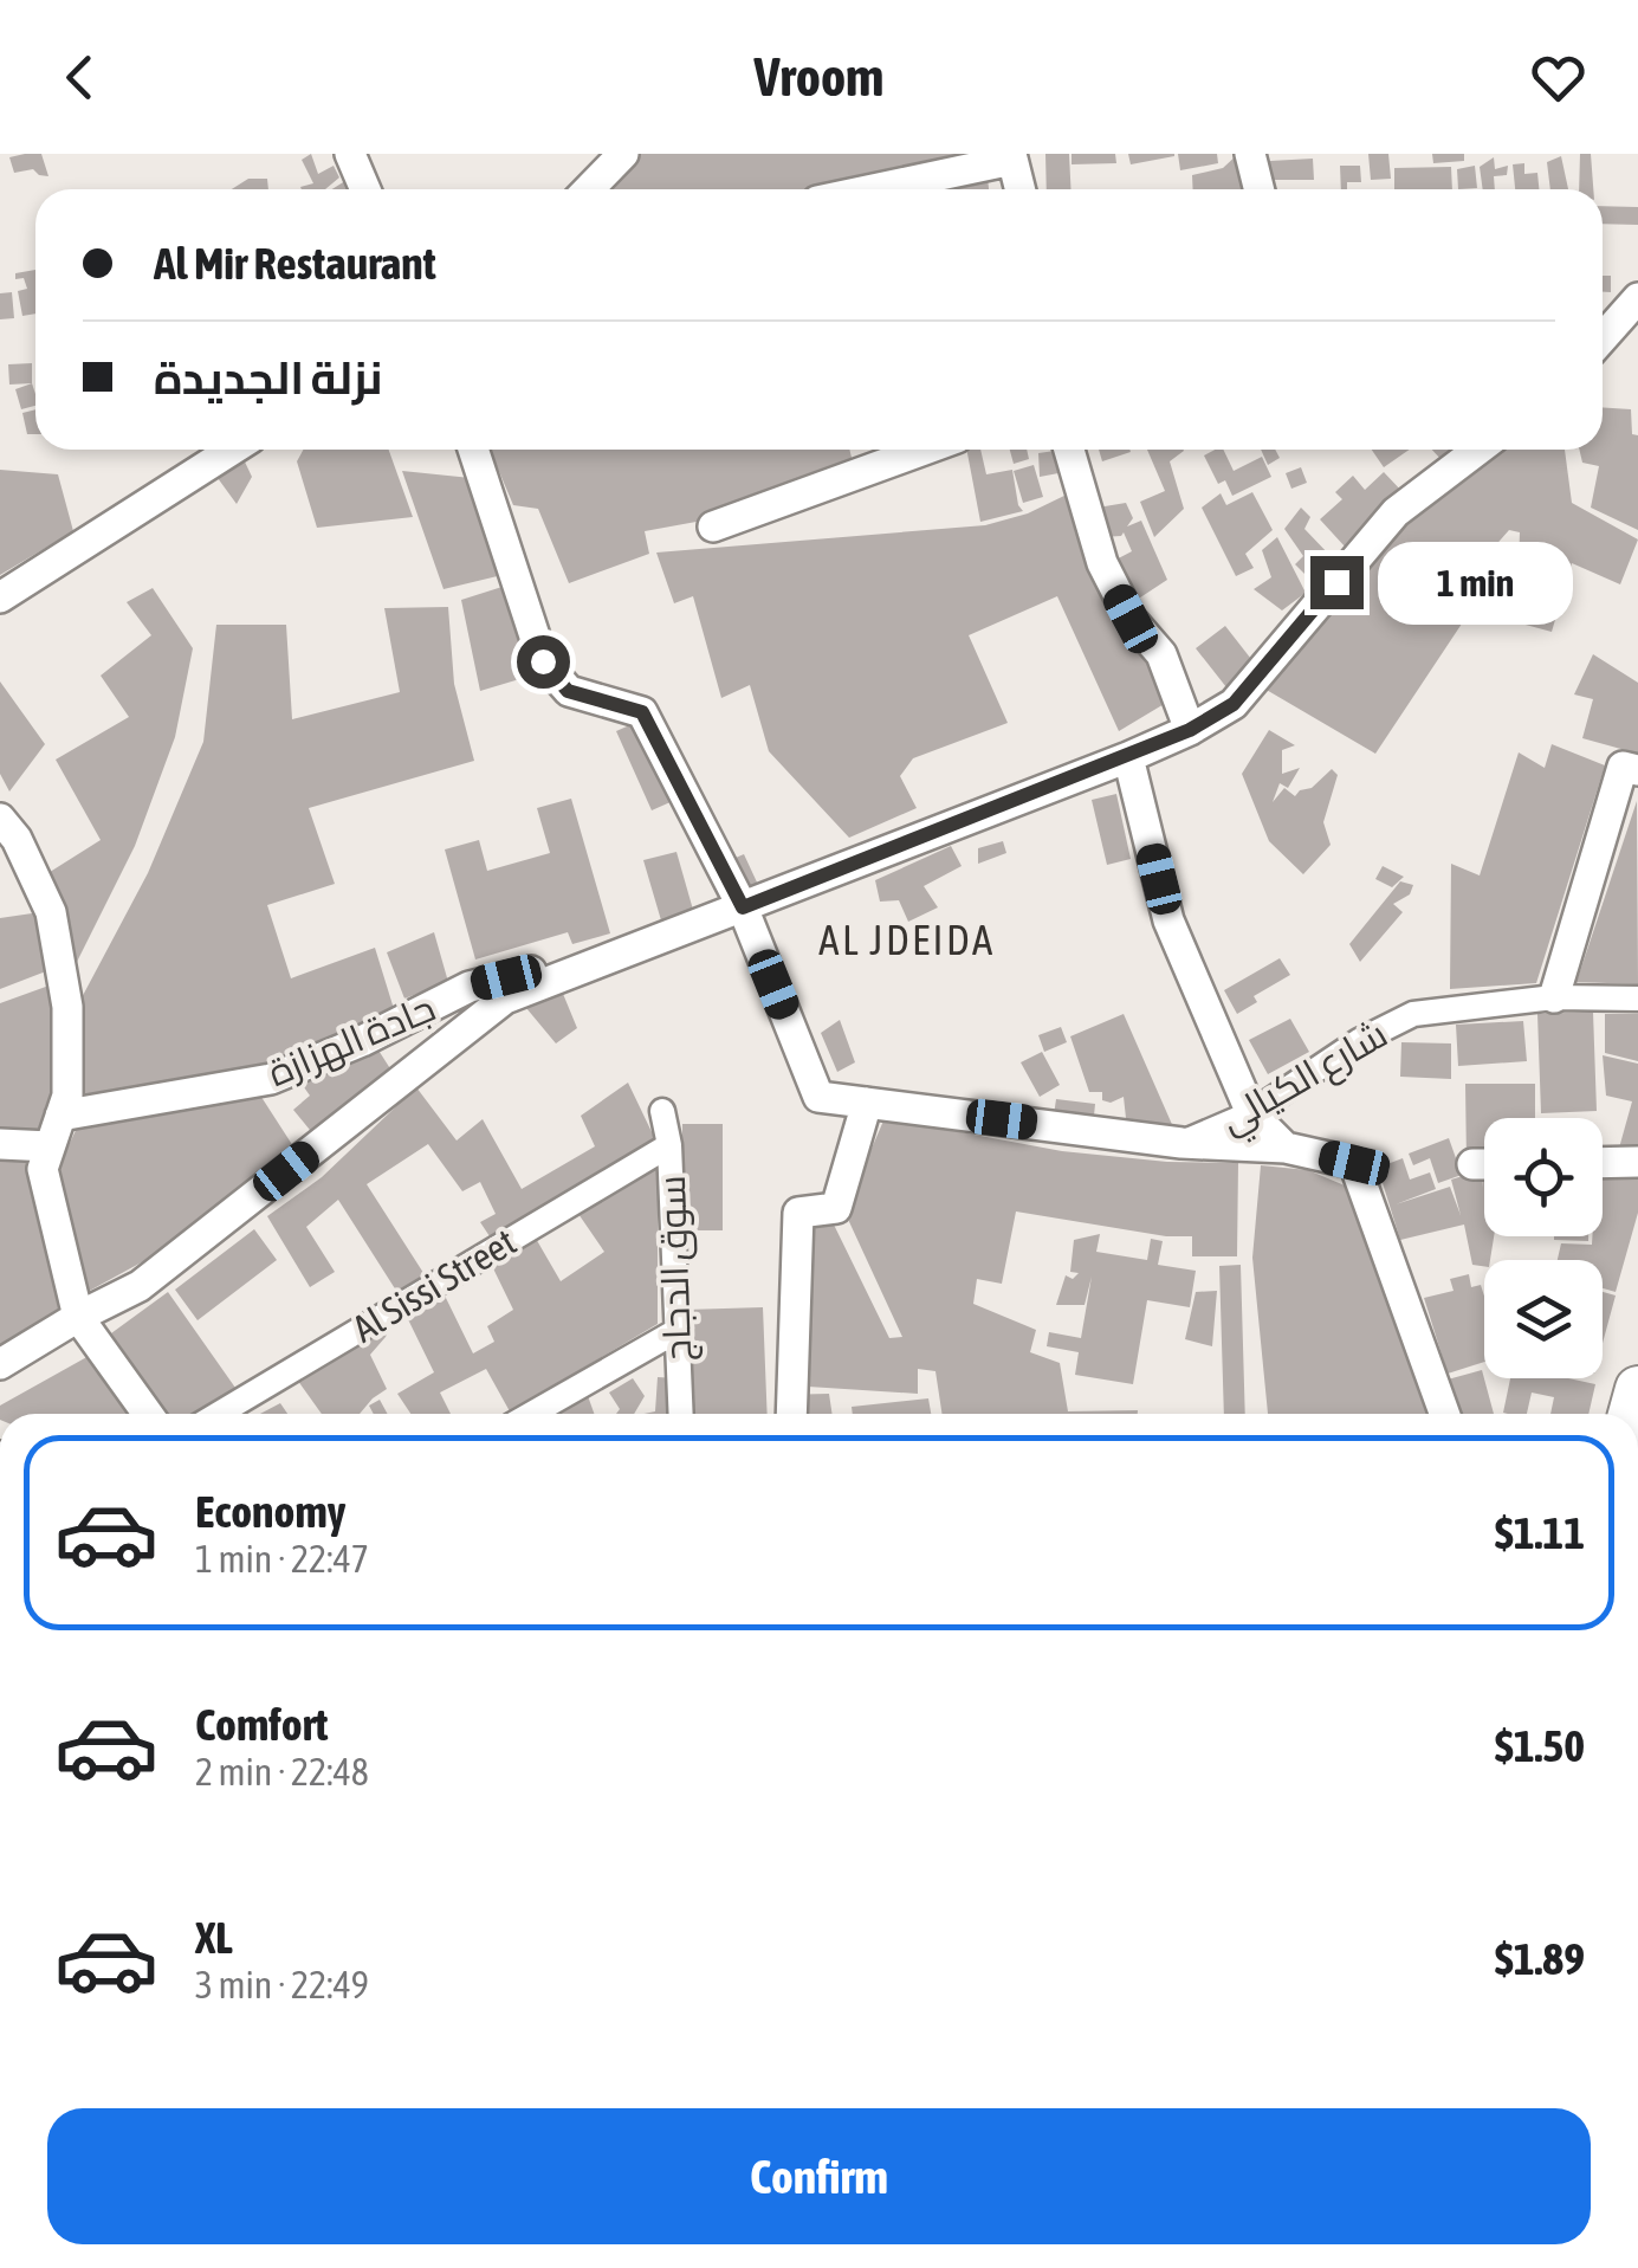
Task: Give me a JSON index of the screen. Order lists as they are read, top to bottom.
{
  "streets": {
    "street": [
      "جادة الهزازة",
      "شارع الكيالي",
      "سوق الدجاج",
      "Al Sissi Street"
    ]
  },
  "crossings": [
    ["سوق الدجاج", "Al Sissi Street"]
  ],
  "districts": ["AL JDEIDA"],
  "page": {
    "header": "Vroom",
    "banner": ["Al Mir Restaurant", "نزلة الجديدة"],
    "bubble": "1 min",
    "list": [
      {
        "name": "Economy",
        "note": "1 min · 22:47",
        "value": "$1.11"
      },
      {
        "name": "Comfort",
        "note": "2 min · 22:48",
        "value": "$1.50"
      },
      {
        "name": "XL",
        "note": "3 min · 22:49",
        "value": "$1.89"
      }
    ],
    "buttons": "Confirm"
  }
}
